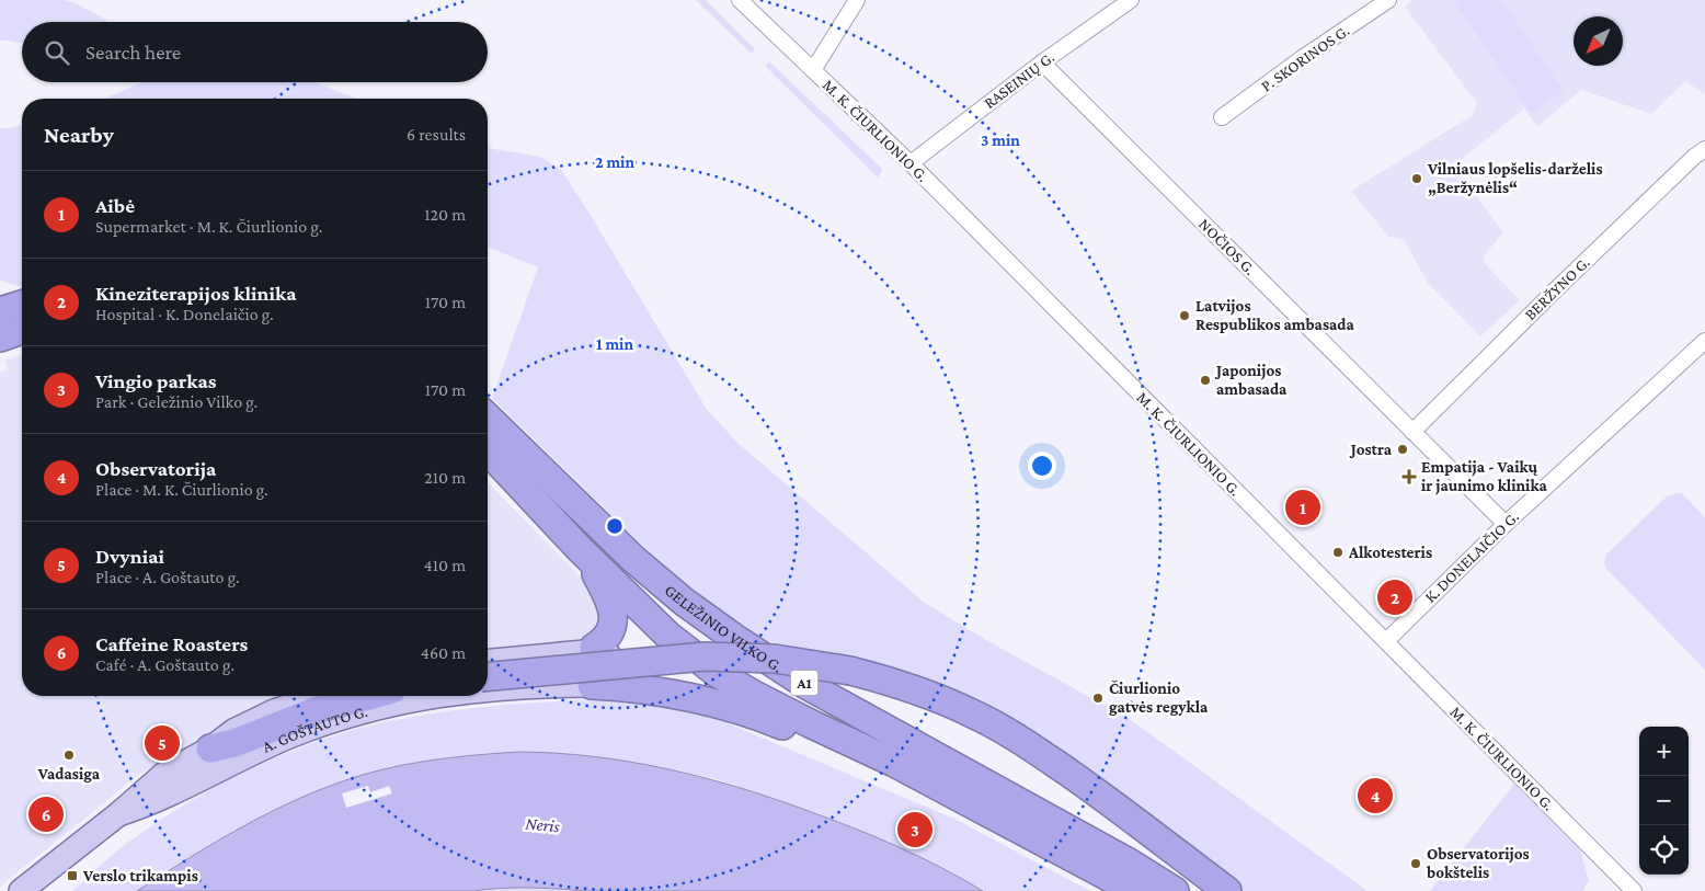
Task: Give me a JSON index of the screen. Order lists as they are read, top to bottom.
{
  "streets": {
    "highway": ["GELEŽINIO VILKO G.", "A1"],
    "main road": ["A. GOŠTAUTO G."],
    "street": [
      "P. SKORINOS G.",
      "RASEINIŲ G.",
      "M. K. ČIURLIONIO G.",
      "NOČIOS G.",
      "BERŽYNO G.",
      "K. DONELAIČIO G."
    ]
  },
  "crossings": [
    ["RASEINIŲ G.", "M. K. ČIURLIONIO G."],
    ["RASEINIŲ G.", "NOČIOS G."],
    ["M. K. ČIURLIONIO G.", "K. DONELAIČIO G."],
    ["NOČIOS G.", "BERŽYNO G."],
    ["NOČIOS G.", "K. DONELAIČIO G."]
  ],
  "water": ["Neris"],
  "places": {
    "other": [
      "Vilniaus lopšelis-darželis „Beržynėlis“",
      "Latvijos Respublikos ambasada",
      "Japonijos ambasada",
      "Jostra",
      "Alkotesteris",
      "Čiurlionio gatvės regykla",
      "Vadasiga",
      "Observatorijos bokštelis"
    ],
    "health": ["Empatija - Vaikų ir jaunimo klinika"],
    "transit": ["Verslo trikampis"]
  },
  "north": "bottom left",
  "page": {
    "search": "Search here",
    "heading": ["Nearby", "6 results"],
    "list": [
      {
        "mark": "1",
        "name": "Aibė",
        "note": "Supermarket · M. K. Čiurlionio g.",
        "value": "120 m"
      },
      {
        "mark": "2",
        "name": "Kineziterapijos klinika",
        "note": "Hospital · K. Donelaičio g.",
        "value": "170 m"
      },
      {
        "mark": "3",
        "name": "Vingio parkas",
        "note": "Park · Geležinio Vilko g.",
        "value": "170 m"
      },
      {
        "mark": "4",
        "name": "Observatorija",
        "note": "Place · M. K. Čiurlionio g.",
        "value": "210 m"
      },
      {
        "mark": "5",
        "name": "Dvyniai",
        "note": "Place · A. Goštauto g.",
        "value": "410 m"
      },
      {
        "mark": "6",
        "name": "Caffeine Roasters",
        "note": "Café · A. Goštauto g.",
        "value": "460 m"
      }
    ],
    "pins": [
      "1",
      "2",
      "5",
      "4",
      "6",
      "3"
    ],
    "map_buttons": ["+", "−"]
  },
  "rings": ["3 min", "2 min", "1 min"]
}
